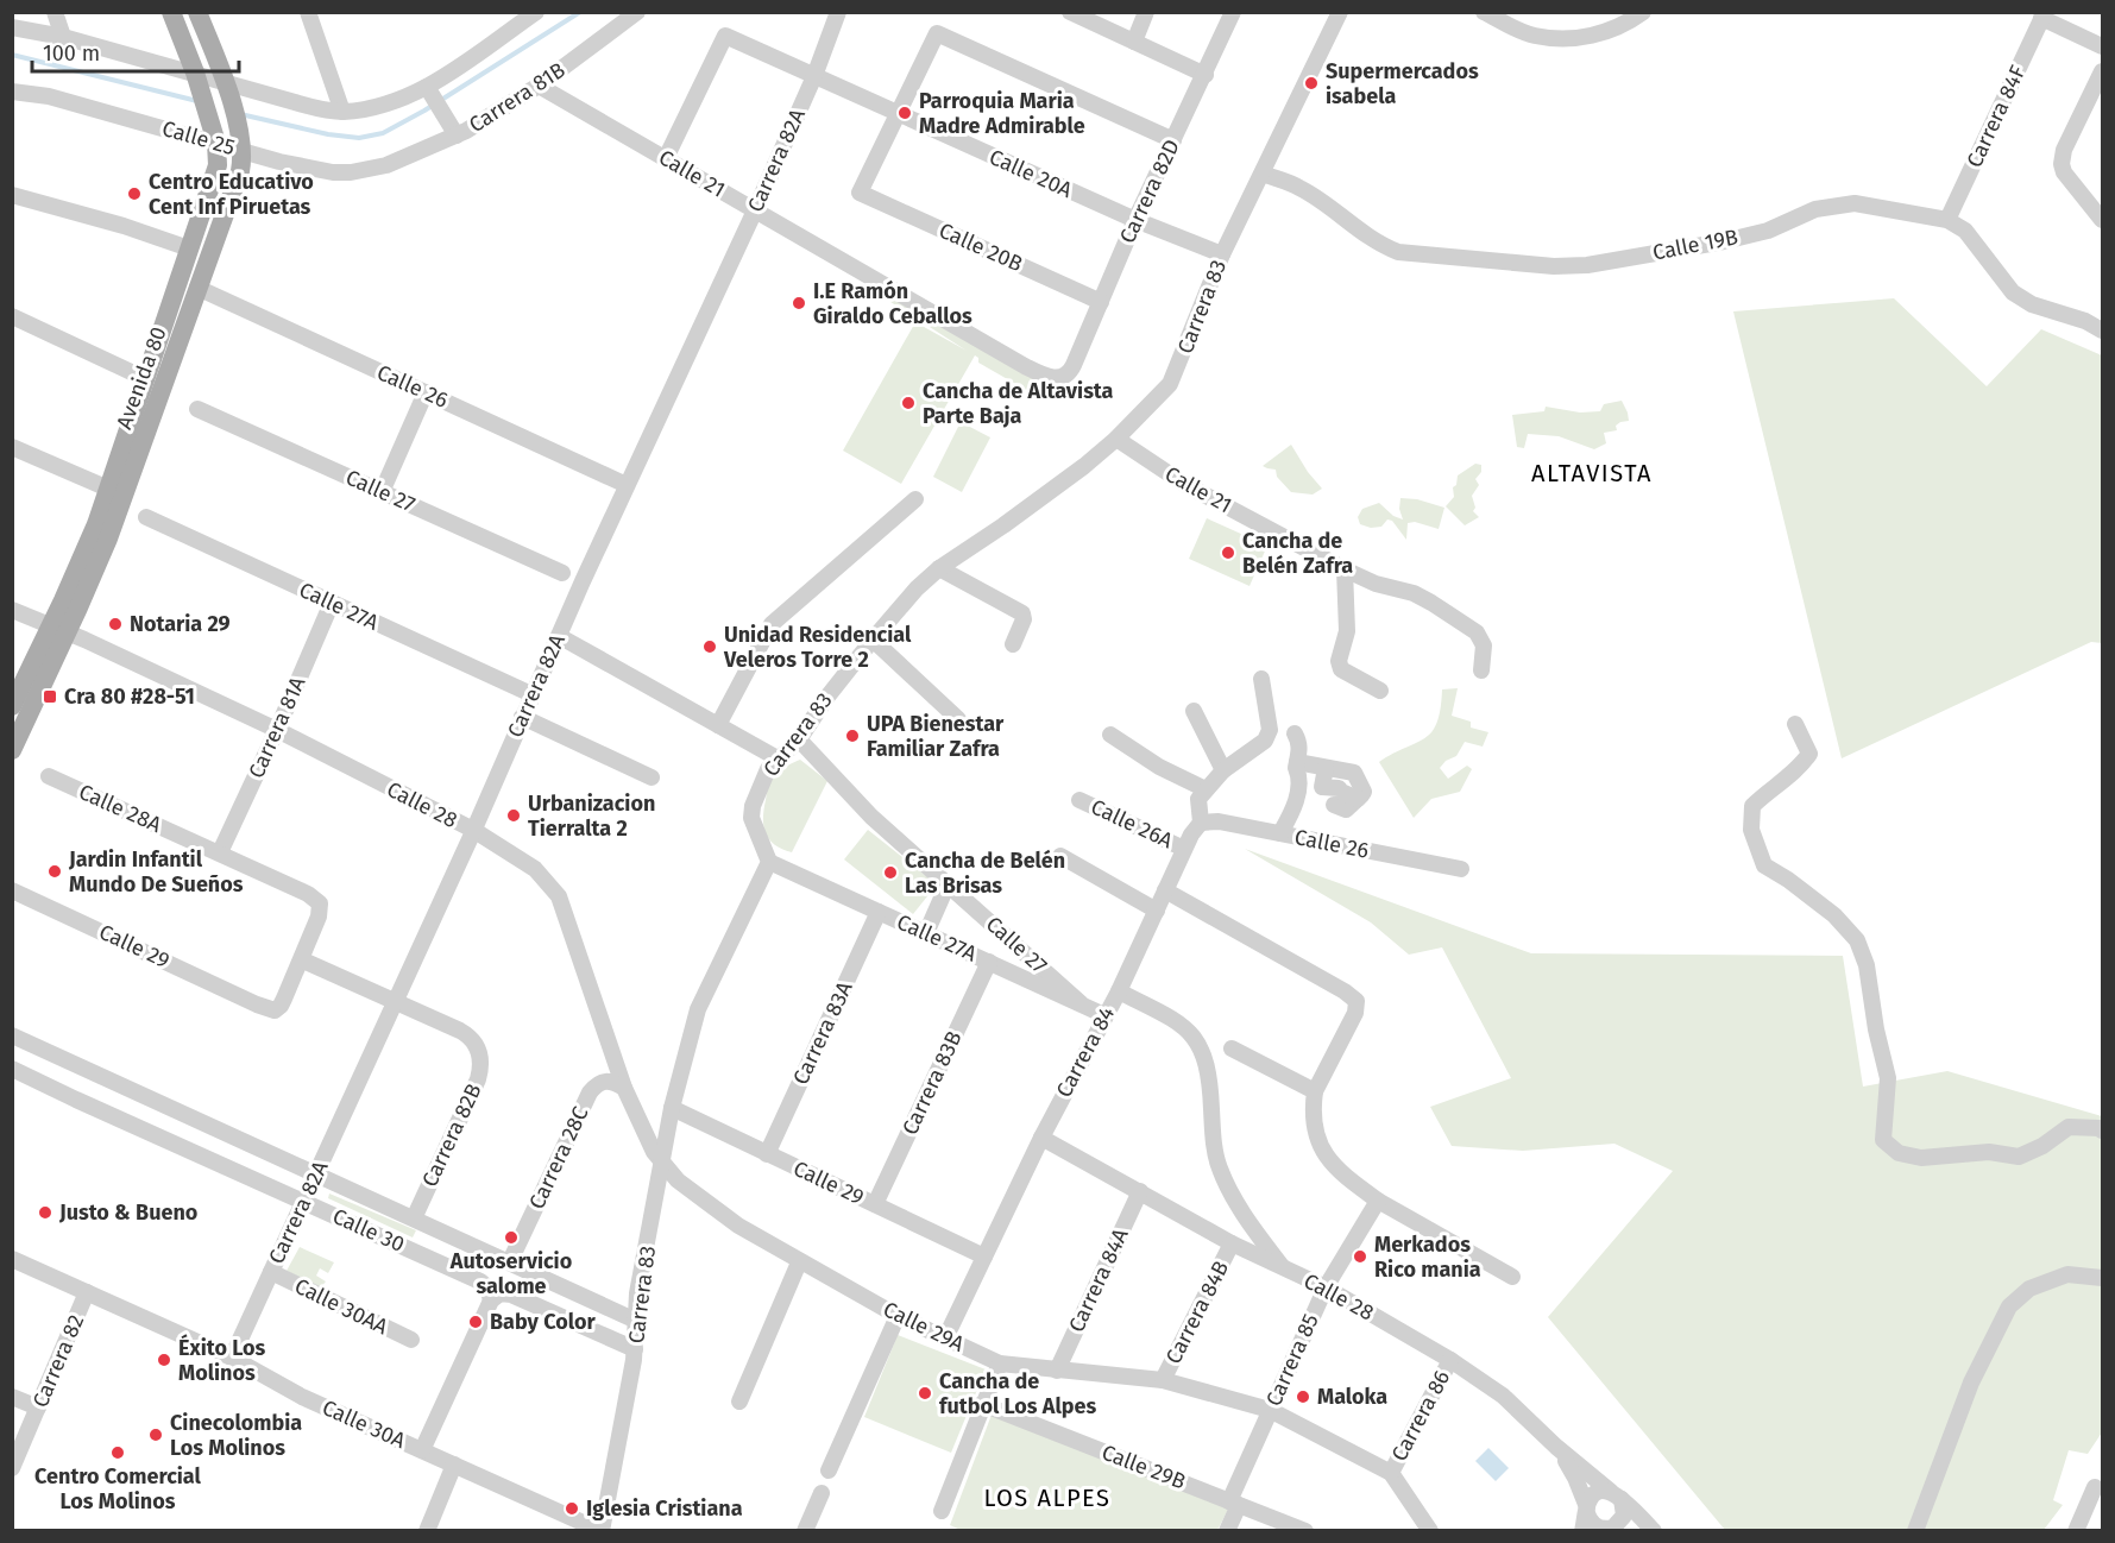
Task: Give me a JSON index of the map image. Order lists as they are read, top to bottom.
{
  "streets": {
    "main road": ["Avenida 80"],
    "street": [
      "Carrera 81B",
      "Carrera 84F",
      "Calle 25",
      "Carrera 82A",
      "Calle 21",
      "Calle 20A",
      "Carrera 82D",
      "Calle 19B",
      "Calle 20B",
      "Carrera 83",
      "Calle 26",
      "Calle 27",
      "Calle 27A",
      "Carrera 81A",
      "Calle 28",
      "Calle 28A",
      "Calle 26A",
      "Calle 29",
      "Carrera 83A",
      "Carrera 84",
      "Carrera 83B",
      "Carrera 82B",
      "Carrera 28C",
      "Calle 30",
      "Carrera 84A",
      "Calle 30AA",
      "Carrera 84B",
      "Calle 29A",
      "Carrera 85",
      "Carrera 82",
      "Carrera 86",
      "Calle 30A",
      "Calle 29B"
    ]
  },
  "crossings": [
    ["Carrera 81B", "Calle 25"],
    ["Carrera 81B", "Calle 21"],
    ["Carrera 84F", "Calle 19B"],
    ["Calle 25", "Avenida 80"],
    ["Carrera 82A", "Calle 21"],
    ["Carrera 82A", "Calle 20A"],
    ["Carrera 82A", "Calle 26"],
    ["Carrera 82A", "Calle 27A"],
    ["Carrera 82A", "Calle 28"],
    ["Carrera 82A", "Carrera 82B"],
    ["Carrera 82A", "Calle 30"],
    ["Carrera 82A", "Calle 30AA"],
    ["Carrera 82A", "Calle 30A"],
    ["Calle 21", "Calle 20A"],
    ["Calle 21", "Carrera 82D"],
    ["Calle 21", "Carrera 83"],
    ["Calle 20A", "Carrera 82D"],
    ["Calle 20A", "Calle 20B"],
    ["Calle 20A", "Carrera 83"],
    ["Carrera 82D", "Calle 20B"],
    ["Calle 19B", "Carrera 83"],
    ["Carrera 83", "Calle 27"],
    ["Carrera 83", "Calle 27A"],
    ["Carrera 83", "Calle 28"],
    ["Carrera 83", "Calle 29"],
    ["Carrera 83", "Calle 30"],
    ["Carrera 83", "Calle 29A"],
    ["Carrera 83", "Calle 30A"],
    ["Avenida 80", "Calle 26"],
    ["Avenida 80", "Calle 28"],
    ["Calle 26", "Carrera 84"],
    ["Calle 27", "Calle 27A"],
    ["Calle 27A", "Carrera 81A"],
    ["Calle 27A", "Carrera 83A"],
    ["Calle 27A", "Carrera 84"],
    ["Calle 27A", "Carrera 83B"],
    ["Carrera 81A", "Calle 28"],
    ["Carrera 81A", "Calle 28A"],
    ["Calle 28", "Carrera 84"],
    ["Calle 28", "Carrera 28C"],
    ["Calle 28", "Carrera 84A"],
    ["Calle 28", "Carrera 84B"],
    ["Calle 28", "Calle 29A"],
    ["Calle 28", "Carrera 85"],
    ["Calle 28", "Carrera 86"],
    ["Calle 28A", "Calle 29"],
    ["Calle 26A", "Carrera 84"],
    ["Calle 29", "Carrera 83A"],
    ["Calle 29", "Carrera 84"],
    ["Calle 29", "Carrera 83B"],
    ["Carrera 84", "Calle 29A"],
    ["Carrera 82B", "Calle 30"],
    ["Carrera 28C", "Calle 30"],
    ["Carrera 84A", "Calle 29A"],
    ["Carrera 84B", "Calle 29A"],
    ["Calle 29A", "Carrera 85"],
    ["Calle 29A", "Carrera 86"],
    ["Carrera 85", "Calle 29B"],
    ["Carrera 82", "Calle 30A"]
  ],
  "districts": ["ALTAVISTA", "LOS ALPES"],
  "places": {
    "other": [
      "Supermercados isabela",
      "Parroquia Maria Madre Admirable",
      "Centro Educativo Cent Inf Piruetas",
      "I.E Ramón Giraldo Ceballos",
      "Cancha de Altavista Parte Baja",
      "Cancha de Belén Zafra",
      "Notaria 29",
      "Unidad Residencial Veleros Torre 2",
      "UPA Bienestar Familiar Zafra",
      "Urbanizacion Tierralta 2",
      "Jardin Infantil Mundo De Sueños",
      "Cancha de Belén Las Brisas",
      "Justo & Bueno",
      "Autoservicio salome",
      "Merkados Rico mania",
      "Baby Color",
      "Éxito Los Molinos",
      "Cancha de futbol Los Alpes",
      "Maloka",
      "Cinecolombia Los Molinos",
      "Centro Comercial Los Molinos",
      "Iglesia Cristiana"
    ],
    "transit": ["Cra 80 #28-51"]
  },
  "scale_bar": "100 m"
}
